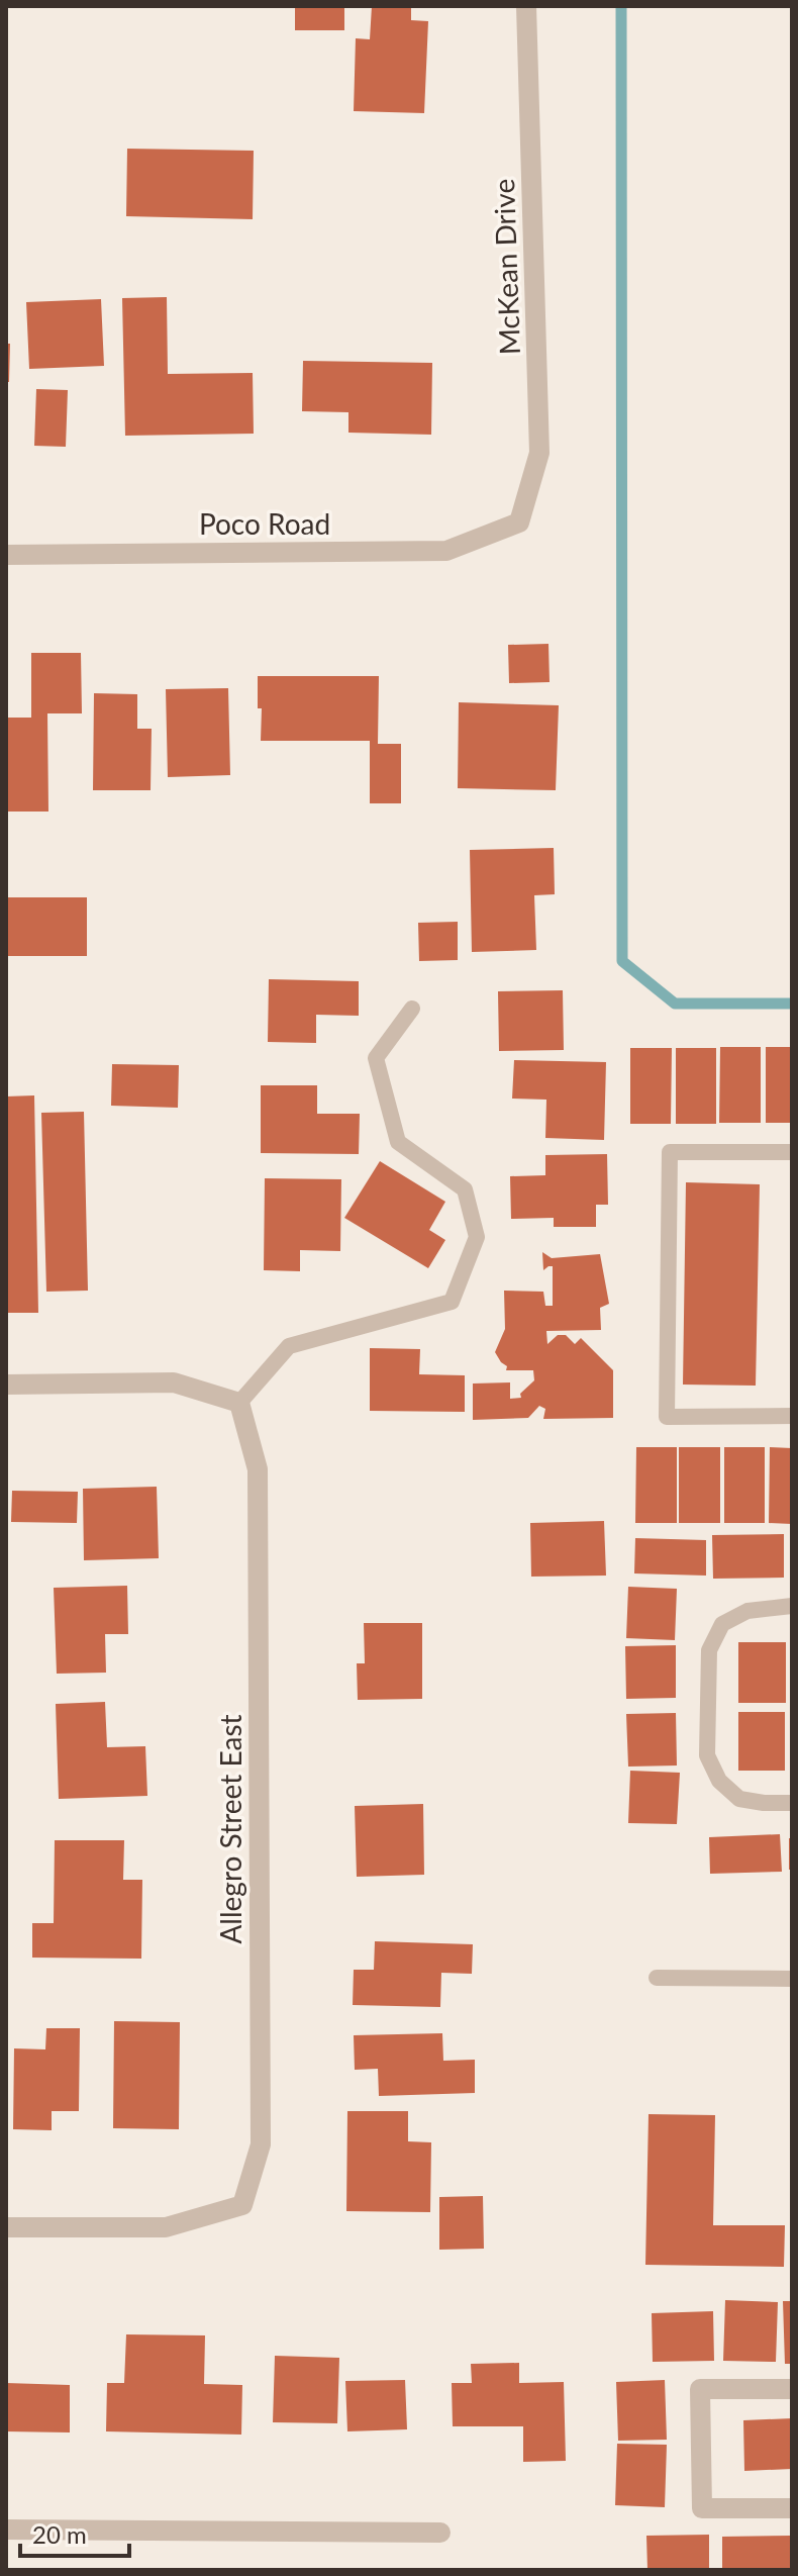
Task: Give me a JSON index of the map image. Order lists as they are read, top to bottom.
{
  "streets": {
    "street": ["McKean Drive", "Poco Road", "Allegro Street East"]
  },
  "crossings": [
    ["McKean Drive", "Poco Road"]
  ],
  "scale_bar": "20 m"
}
